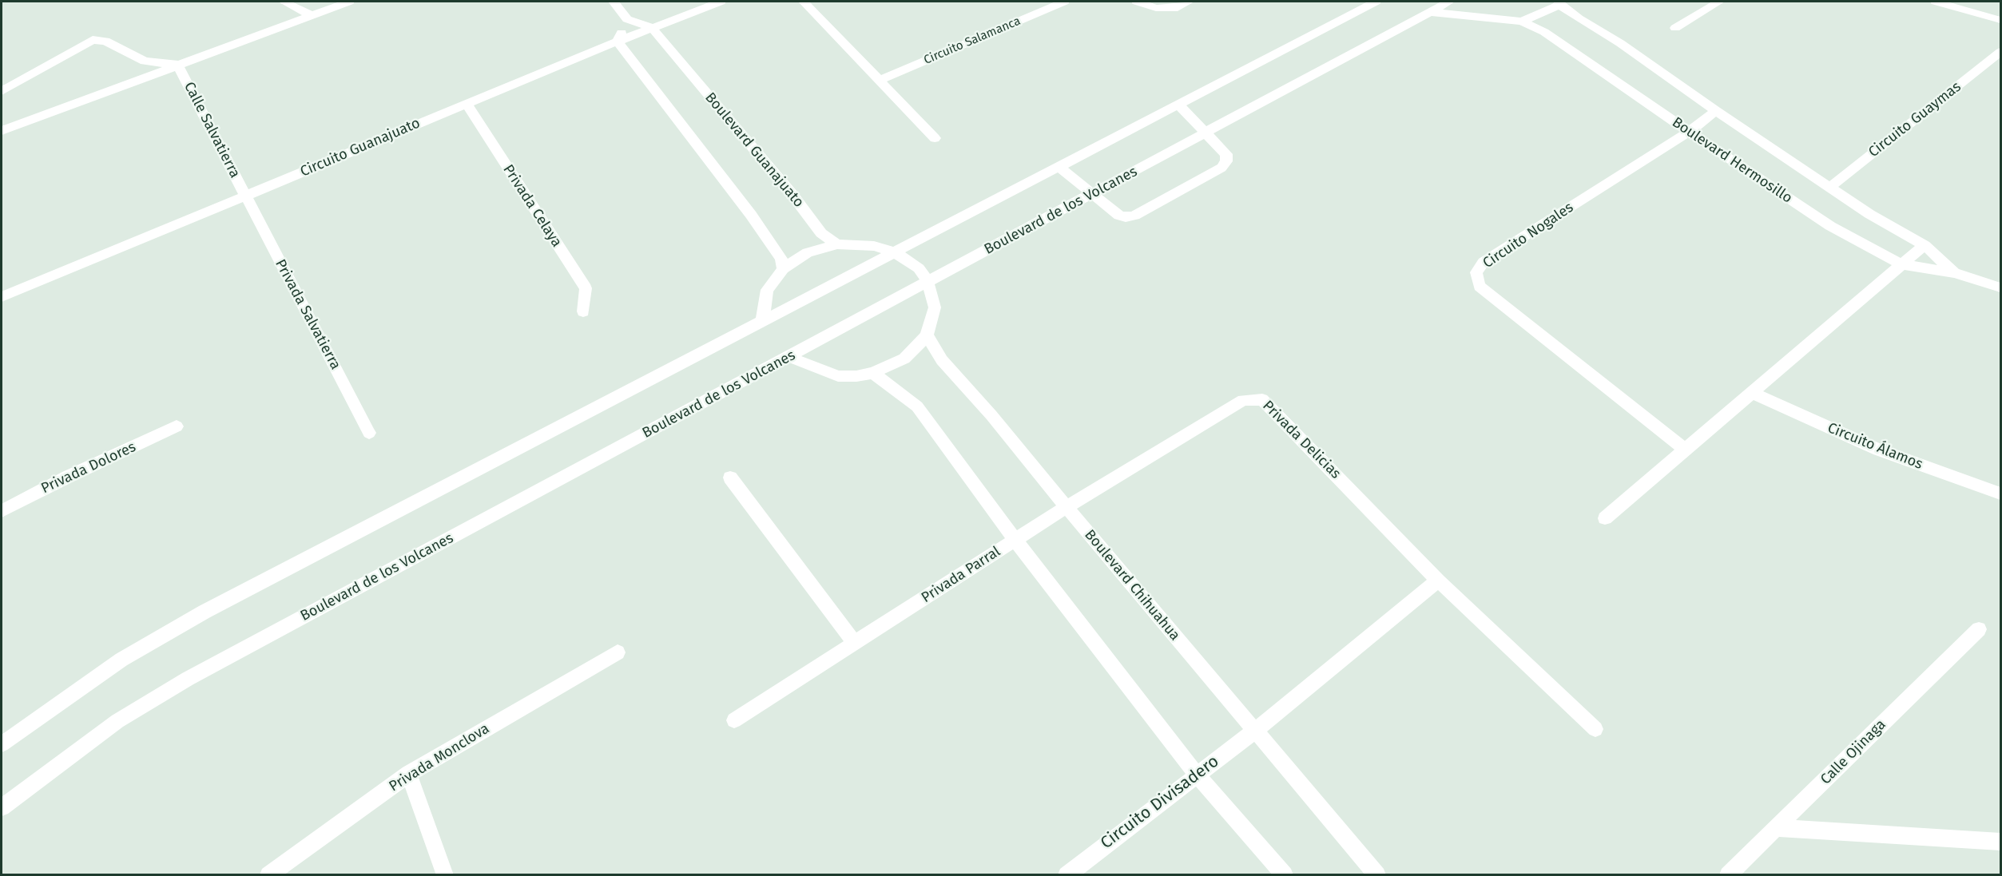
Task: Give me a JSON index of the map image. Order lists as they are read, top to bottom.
{
  "streets": {
    "street": [
      "Circuito Salamanca",
      "Circuito Guaymas",
      "Calle Salvatierra",
      "Circuito Guanajuato",
      "Boulevard Guanajuato",
      "Boulevard Hermosillo",
      "Privada Celaya",
      "Boulevard de los Volcanes",
      "Circuito Nogales",
      "Privada Salvatierra",
      "Privada Delicias",
      "Circuito Álamos",
      "Privada Dolores",
      "Privada Parral",
      "Boulevard Chihuahua",
      "Calle Ojinaga",
      "Privada Monclova",
      "Circuito Divisadero"
    ]
  },
  "crossings": [
    ["Circuito Guaymas", "Boulevard Hermosillo"],
    ["Calle Salvatierra", "Circuito Guanajuato"],
    ["Calle Salvatierra", "Privada Salvatierra"],
    ["Circuito Guanajuato", "Boulevard Guanajuato"],
    ["Circuito Guanajuato", "Privada Celaya"],
    ["Circuito Guanajuato", "Privada Salvatierra"],
    ["Boulevard Hermosillo", "Boulevard de los Volcanes"],
    ["Boulevard Hermosillo", "Circuito Nogales"],
    ["Privada Delicias", "Privada Parral"],
    ["Privada Delicias", "Boulevard Chihuahua"],
    ["Privada Parral", "Boulevard Chihuahua"],
    ["Boulevard Chihuahua", "Circuito Divisadero"]
  ]
}
